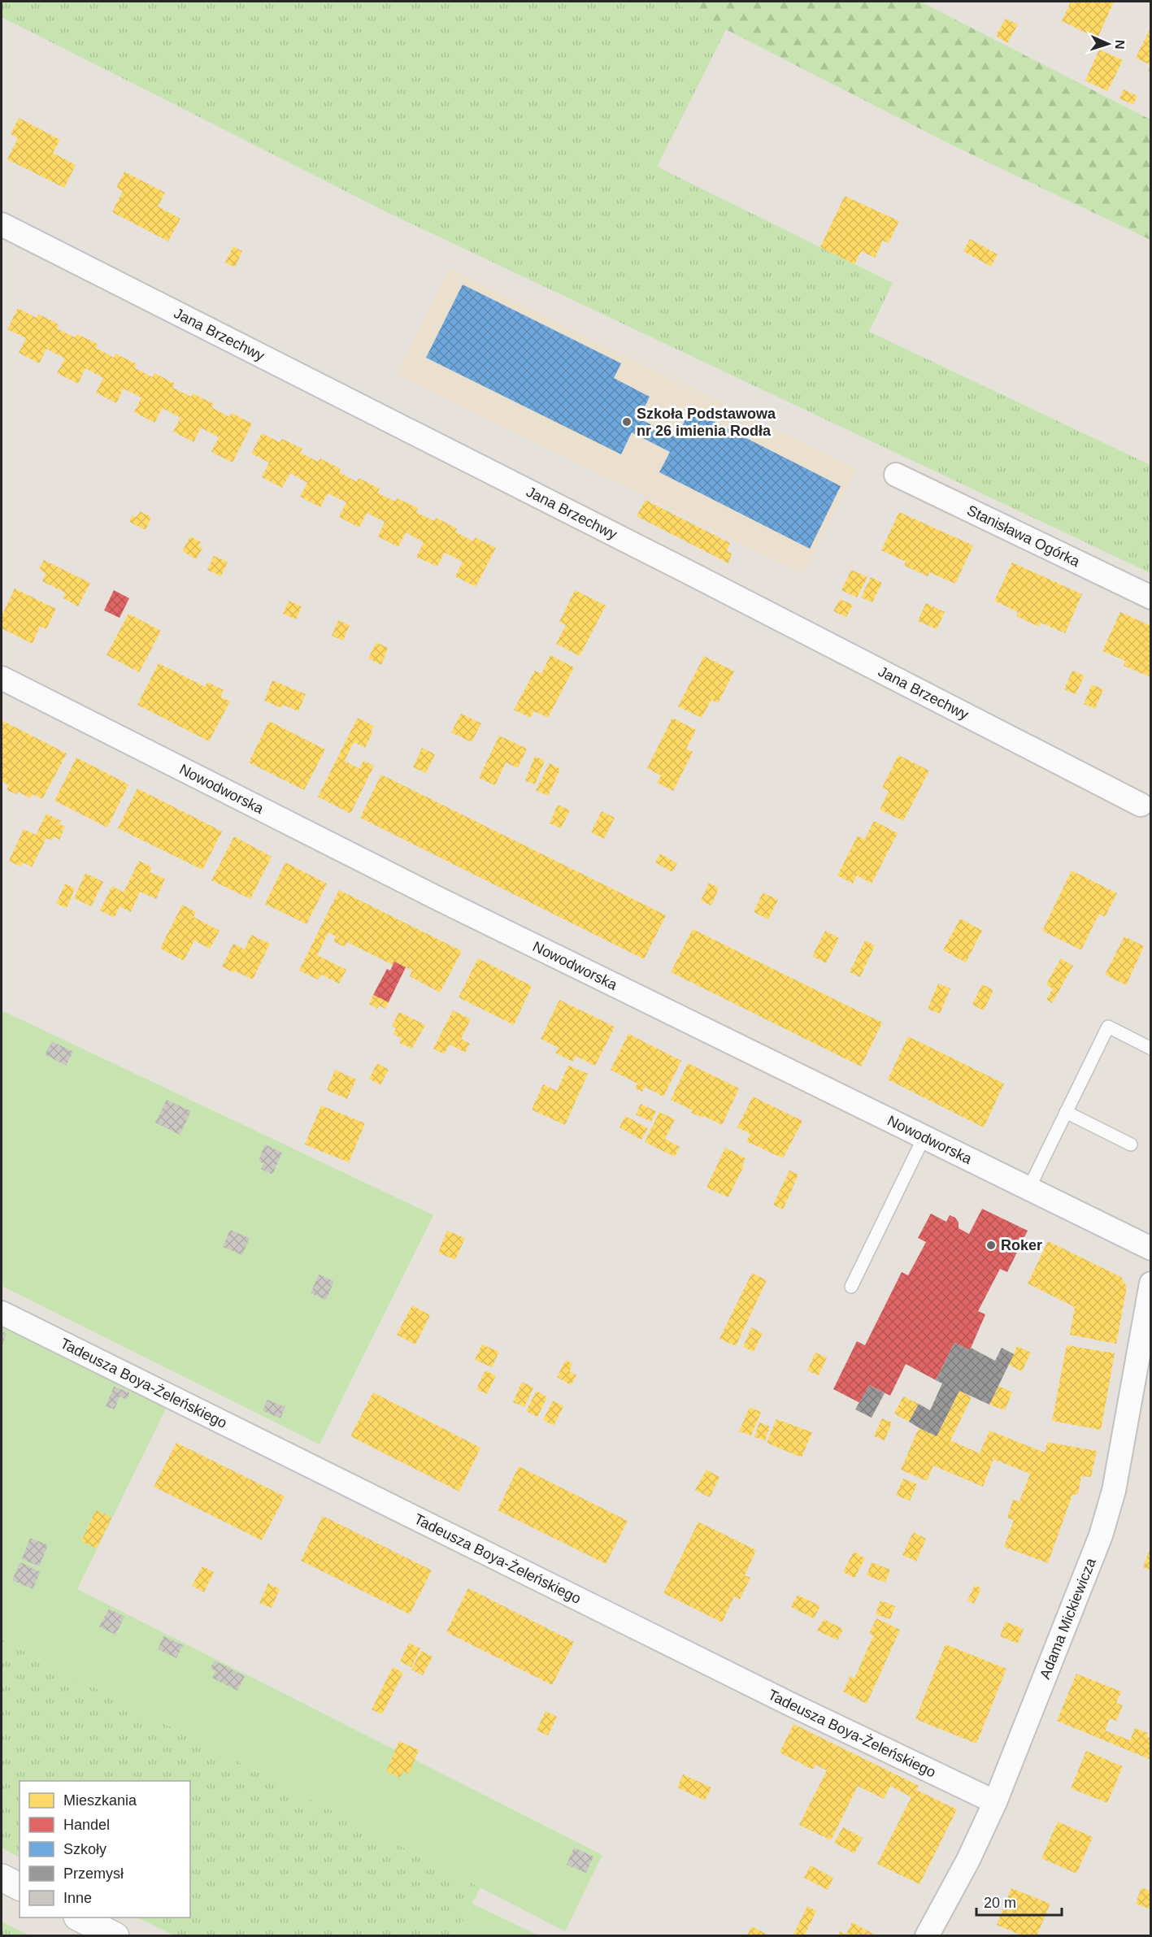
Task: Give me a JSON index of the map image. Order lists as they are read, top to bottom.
{
  "streets": {
    "street": [
      "Jana Brzechwy",
      "Stanisława Ogórka",
      "Nowodworska",
      "Tadeusza Boya-Żeleńskiego",
      "Adama Mickiewicza"
    ]
  },
  "crossings": [
    ["Tadeusza Boya-Żeleńskiego", "Adama Mickiewicza"]
  ],
  "places": ["Szkoła Podstawowa nr 26 imienia Rodła", "Roker"],
  "legend": [
    "Mieszkania",
    "Handel",
    "Szkoły",
    "Przemysł",
    "Inne"
  ],
  "scale_bar": "20 m",
  "north": "right"
}
